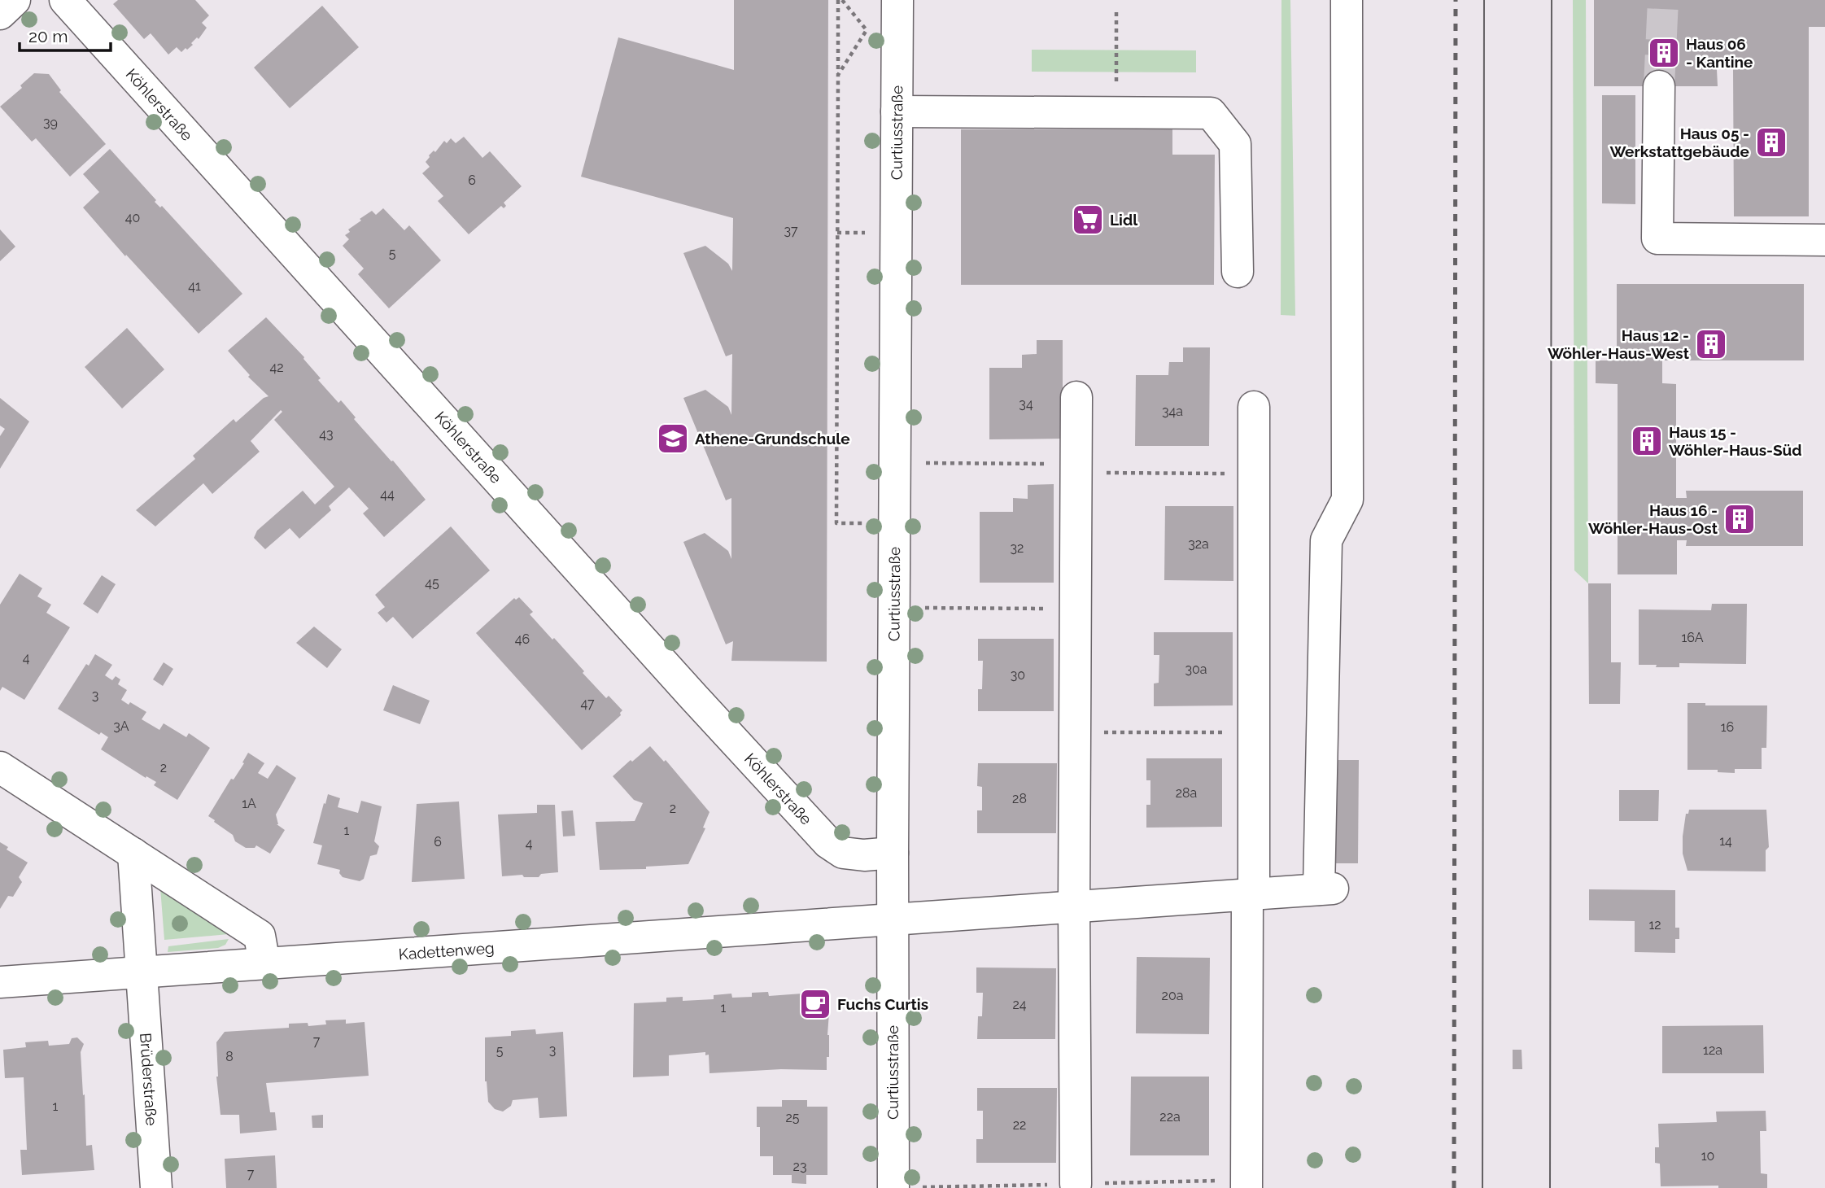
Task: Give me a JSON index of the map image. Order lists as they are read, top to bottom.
{
  "streets": {
    "street": [
      "Köhlerstraße",
      "Curtiusstraße",
      "Kadettenweg",
      "Brüderstraße"
    ]
  },
  "crossings": [
    ["Köhlerstraße", "Curtiusstraße"],
    ["Curtiusstraße", "Kadettenweg"],
    ["Kadettenweg", "Brüderstraße"]
  ],
  "places": {
    "building": [
      "Haus 06 - Kantine",
      "Haus 05 - Werkstattgebäude",
      "Haus 12 - Wöhler-Haus-West",
      "Haus 15 - Wöhler-Haus-Süd",
      "Haus 16 - Wöhler-Haus-Ost"
    ],
    "supermarket": ["Lidl"],
    "school or university": ["Athene-Grundschule"],
    "cafe": ["Fuchs Curtis"]
  },
  "house_numbers": [
    "39",
    "6",
    "40",
    "37",
    "5",
    "41",
    "42",
    "34",
    "34a",
    "43",
    "44",
    "32a",
    "32",
    "45",
    "16A",
    "46",
    "4",
    "30a",
    "30",
    "3",
    "47",
    "3A",
    "16",
    "2",
    "28a",
    "28",
    "1A",
    "2",
    "1",
    "14",
    "6",
    "4",
    "12",
    "20a",
    "24",
    "1",
    "7",
    "3",
    "12a",
    "5",
    "8",
    "1",
    "22a",
    "25",
    "22",
    "10",
    "23",
    "7"
  ],
  "scale_bar": "20 m"
}
